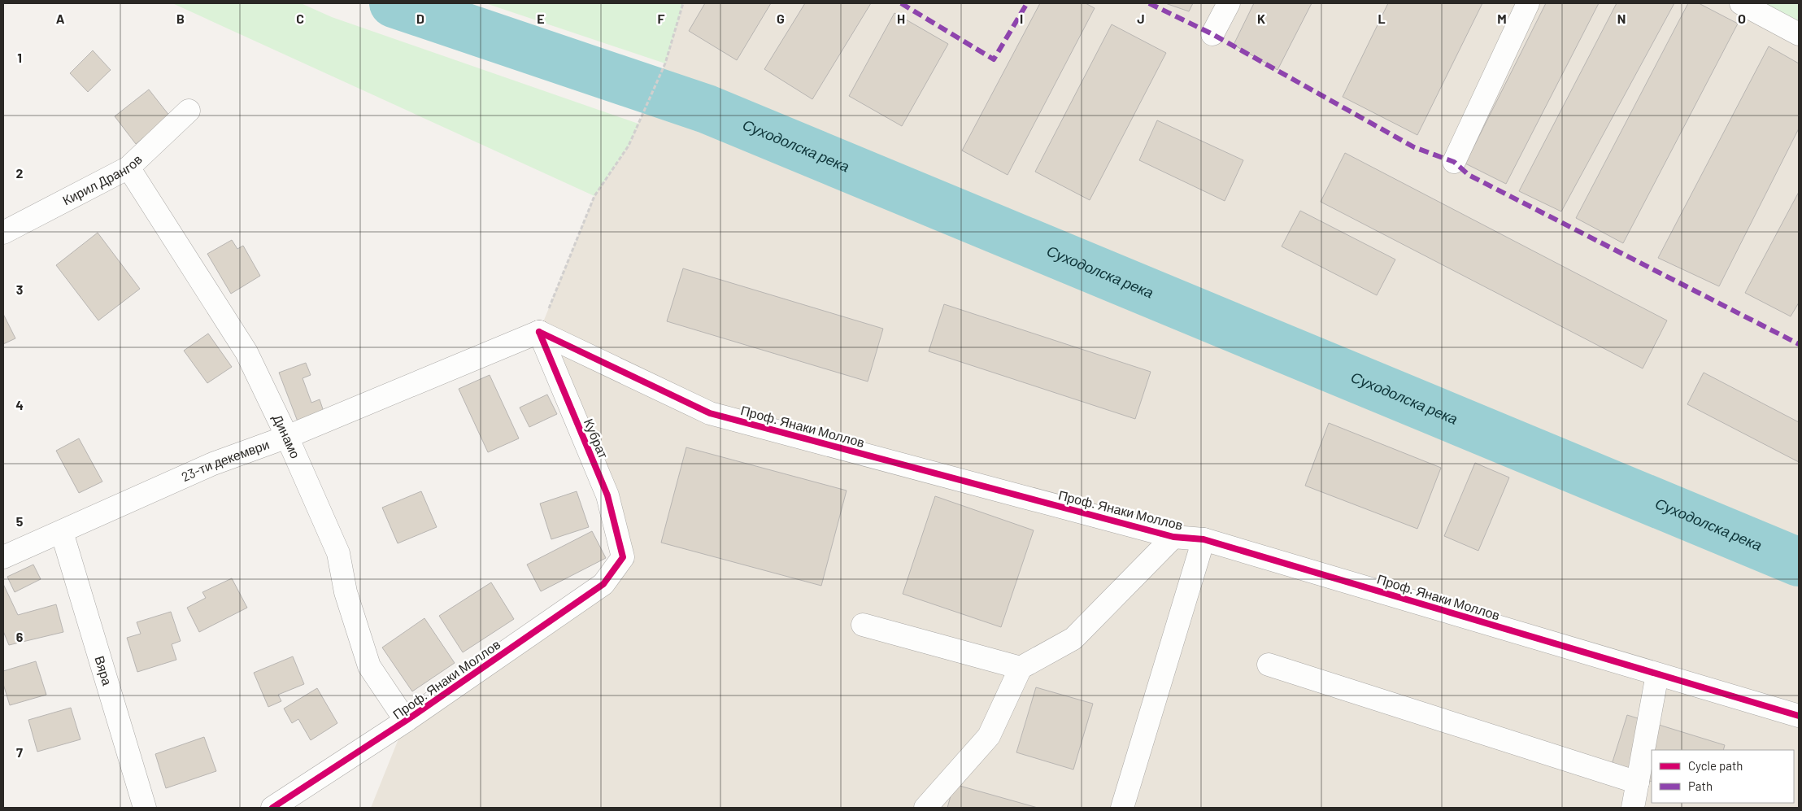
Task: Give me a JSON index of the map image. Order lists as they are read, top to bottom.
{
  "streets": {
    "street": [
      "Кирил Дрангов",
      "Проф. Янаки Моллов",
      "Динамо",
      "Кубрат",
      "23-ти декември",
      "Вяра"
    ]
  },
  "crossings": [
    ["Кирил Дрангов", "Динамо"],
    ["Проф. Янаки Моллов", "Динамо"],
    ["Проф. Янаки Моллов", "Кубрат"],
    ["Проф. Янаки Моллов", "23-ти декември"],
    ["Динамо", "23-ти декември"],
    ["Кубрат", "23-ти декември"],
    ["23-ти декември", "Вяра"]
  ],
  "water": ["Суходолска река"],
  "legend": ["Cycle path", "Path"],
  "grid": {
    "columns": [
      "A",
      "B",
      "C",
      "D",
      "E",
      "F",
      "G",
      "H",
      "I",
      "J",
      "K",
      "L",
      "M",
      "N",
      "O"
    ],
    "rows": [
      "1",
      "2",
      "3",
      "4",
      "5",
      "6",
      "7"
    ]
  }
}
